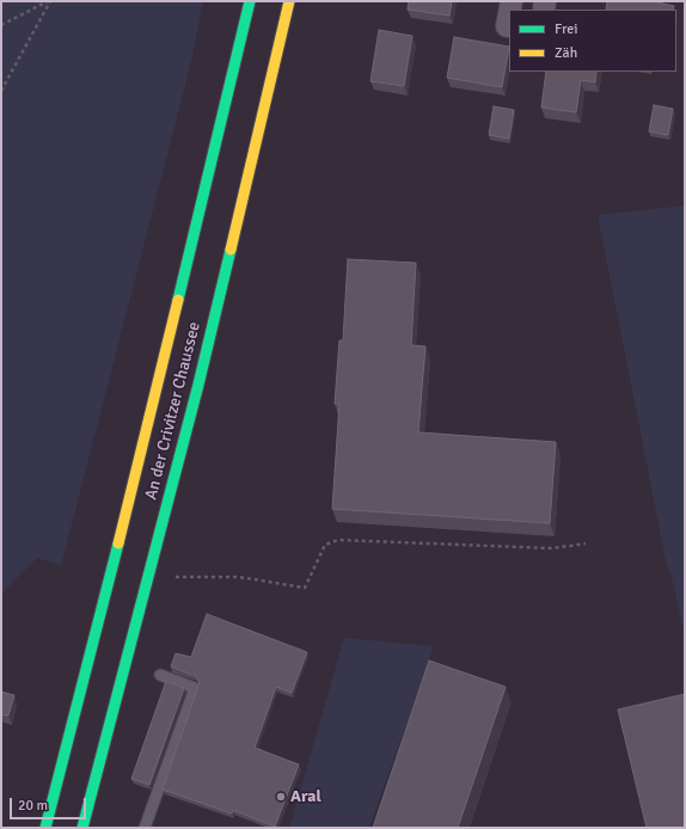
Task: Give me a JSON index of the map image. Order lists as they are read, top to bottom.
{
  "streets": {
    "main road": ["An der Crivitzer Chaussee"]
  },
  "places": ["Aral"],
  "legend": ["Frei", "Zäh"],
  "scale_bar": "20 m"
}
